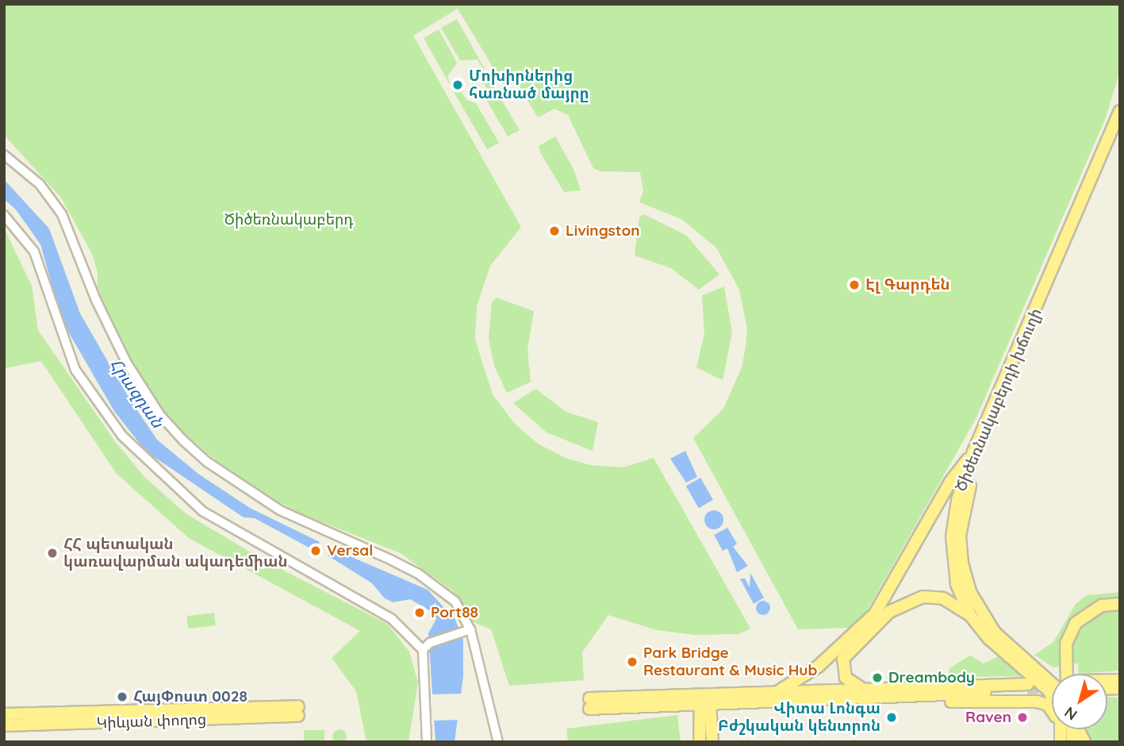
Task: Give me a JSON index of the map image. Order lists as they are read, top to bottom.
{
  "streets": {
    "main road": ["Ծիծեռնակաբերդի խճուղի", "Կիևյան փողոց"]
  },
  "water": ["Հրազդան"],
  "parks": ["Ծիծեռնակաբերդ"],
  "places": [
    "Մոխիրներից հառնած մայրը",
    "Livingston",
    "Էլ Գարդեն",
    "Versal",
    "ՀՀ պետական կառավարման ակադեմիան",
    "Port88",
    "Park Bridge Restaurant & Music Hub",
    "Dreambody",
    "ՀայՓոստ 0028",
    "Վիտա Լոնգա Բժշկական կենտրոն",
    "Raven"
  ],
  "north": "bottom left"
}
